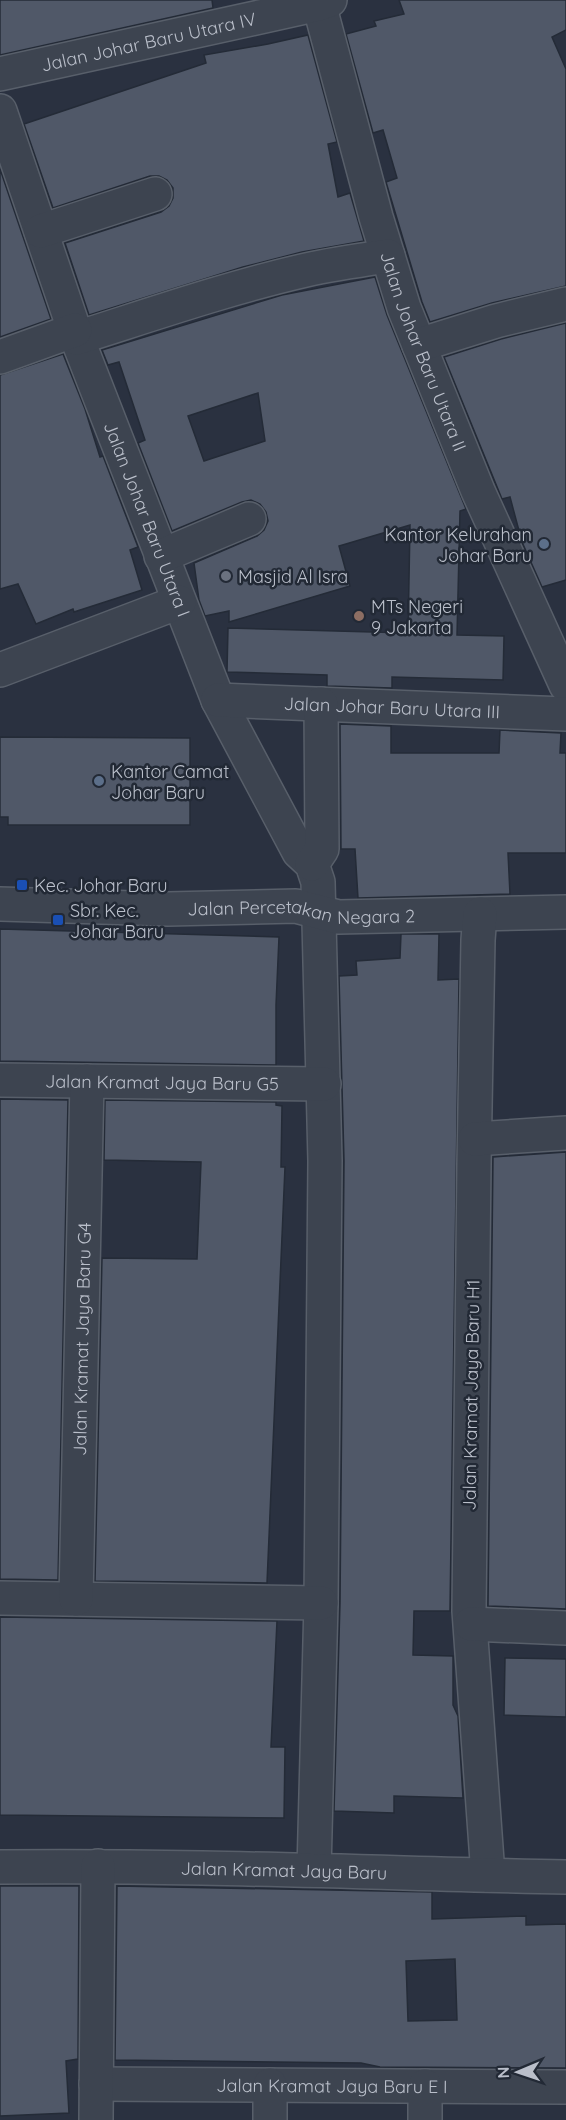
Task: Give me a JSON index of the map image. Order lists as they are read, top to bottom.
{
  "streets": {
    "street": [
      "Jalan Johar Baru Utara IV",
      "Jalan Johar Baru Utara II",
      "Jalan Johar Baru Utara I",
      "Jalan Johar Baru Utara III",
      "Jalan Percetakan Negara 2",
      "Jalan Kramat Jaya Baru G5",
      "Jalan Kramat Jaya Baru G4",
      "Jalan Kramat Jaya Baru H1",
      "Jalan Kramat Jaya Baru",
      "Jalan Kramat Jaya Baru E I"
    ]
  },
  "crossings": [
    ["Jalan Johar Baru Utara IV", "Jalan Johar Baru Utara II"],
    ["Jalan Johar Baru Utara I", "Jalan Johar Baru Utara III"],
    ["Jalan Johar Baru Utara I", "Jalan Percetakan Negara 2"],
    ["Jalan Percetakan Negara 2", "Jalan Kramat Jaya Baru H1"],
    ["Jalan Kramat Jaya Baru G5", "Jalan Kramat Jaya Baru G4"],
    ["Jalan Kramat Jaya Baru H1", "Jalan Kramat Jaya Baru"]
  ],
  "places": {
    "other": [
      "Kantor Kelurahan Johar Baru",
      "Masjid Al Isra",
      "MTs Negeri 9 Jakarta",
      "Kantor Camat Johar Baru"
    ],
    "transit": ["Kec. Johar Baru", "Sbr. Kec. Johar Baru"]
  },
  "north": "left"
}
